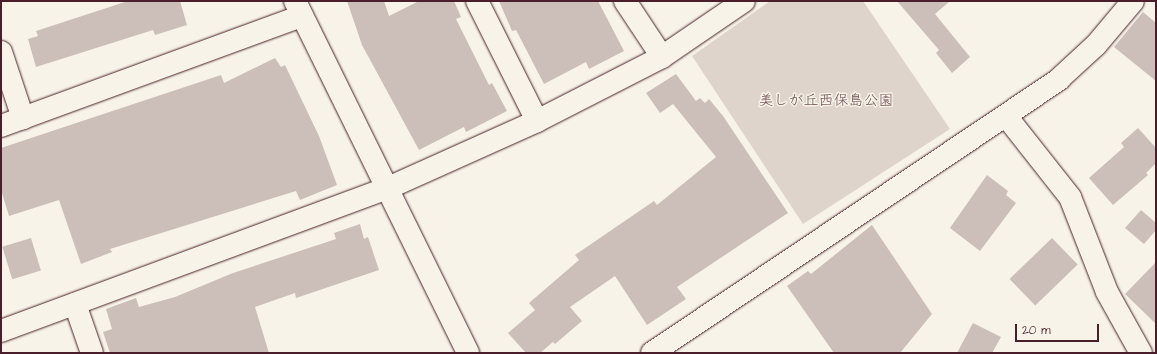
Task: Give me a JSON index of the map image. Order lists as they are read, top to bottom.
{
  "parks": ["美しが丘西保島公園"],
  "scale_bar": "20 m"
}
